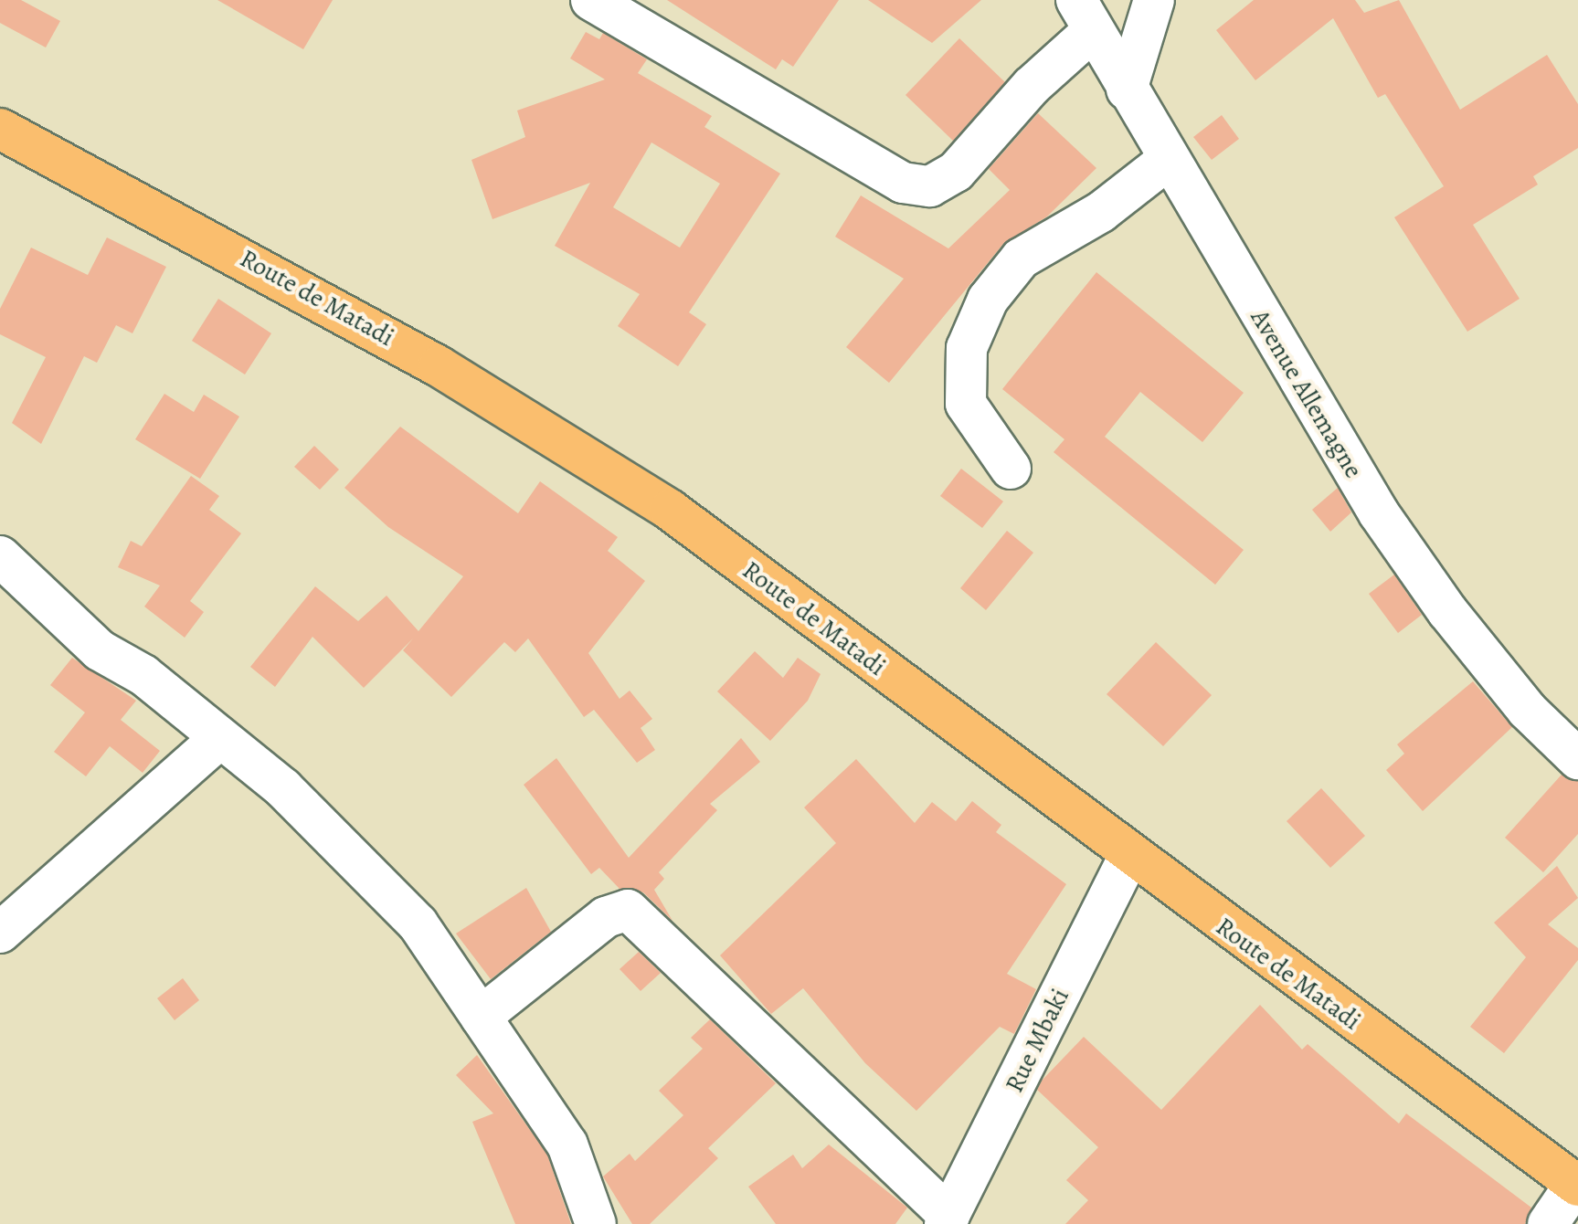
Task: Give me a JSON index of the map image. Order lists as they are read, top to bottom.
{
  "streets": {
    "highway": ["Route de Matadi"],
    "street": ["Avenue Allemagne", "Rue Mbaki"]
  },
  "crossings": [
    ["Route de Matadi", "Rue Mbaki"]
  ]
}
